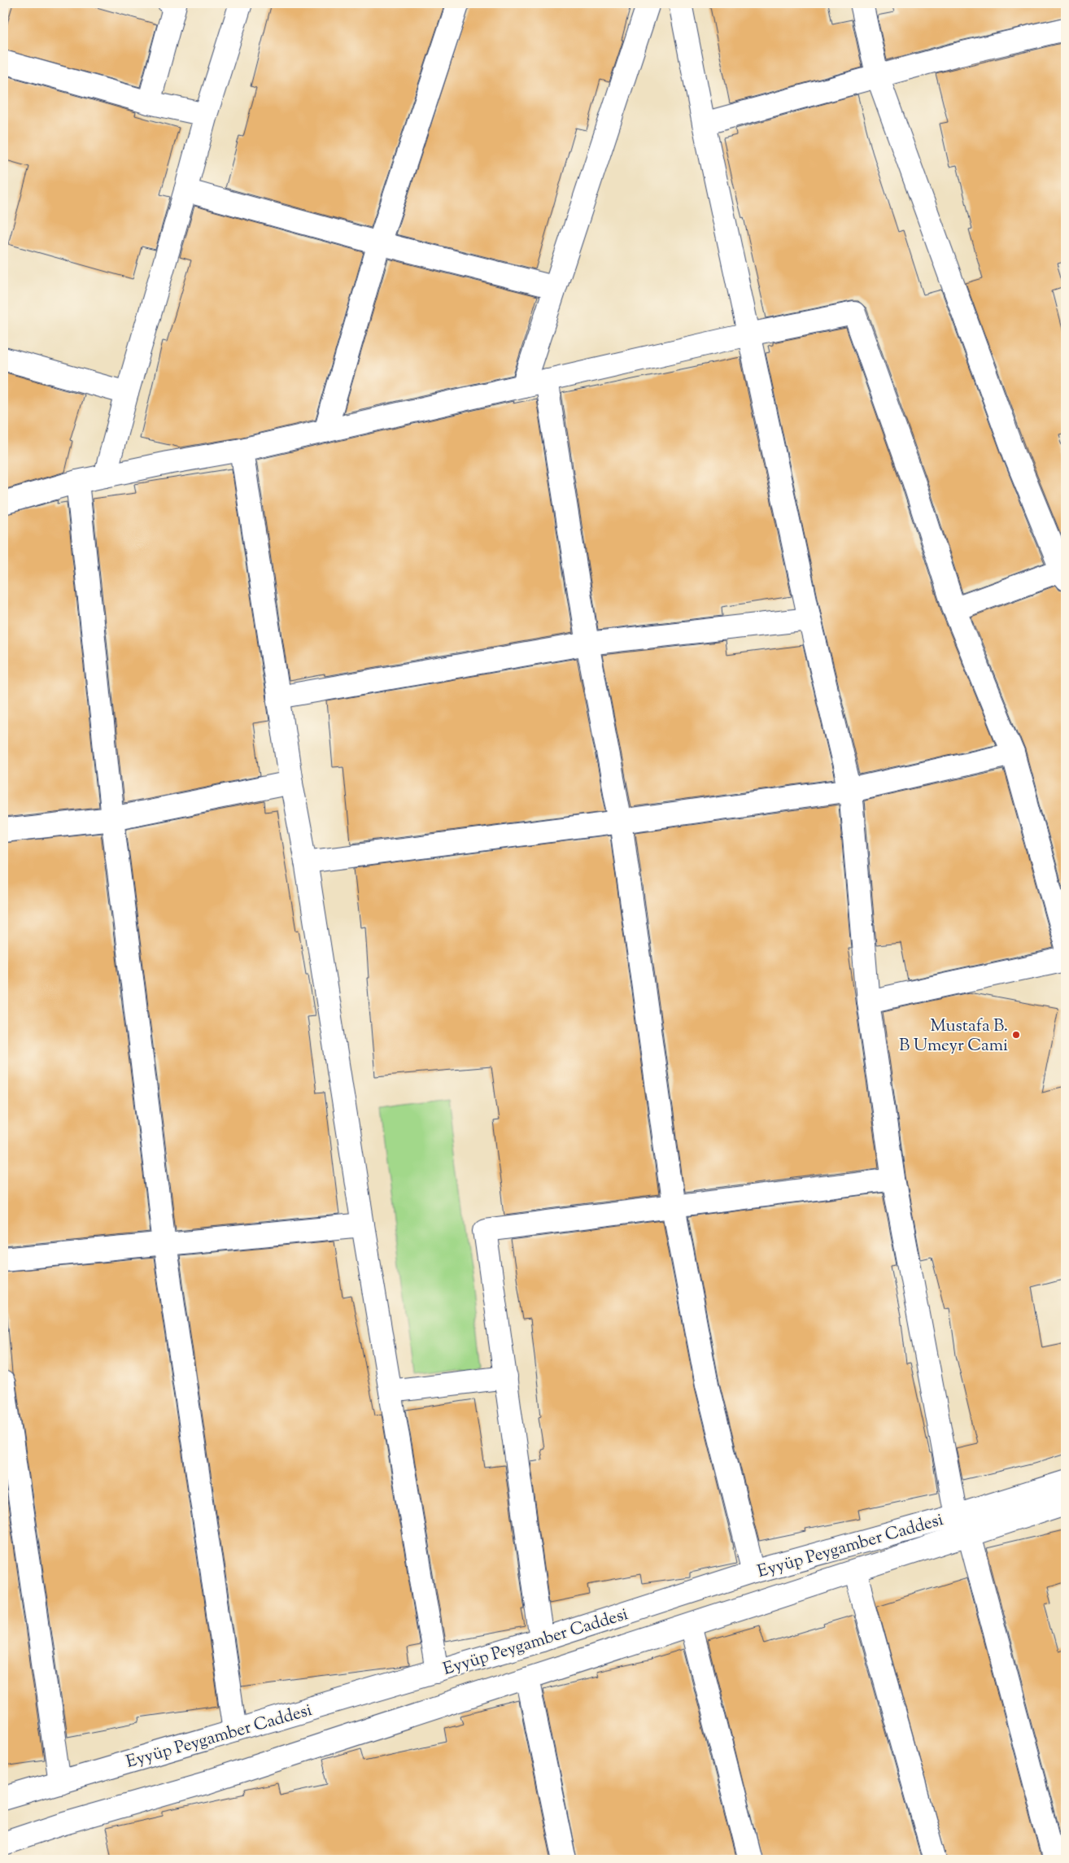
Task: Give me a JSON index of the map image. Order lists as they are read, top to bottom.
{
  "streets": {
    "street": ["Eyyüp Peygamber Caddesi"]
  },
  "places": ["Mustafa B. B Umeyr Cami"]
}
